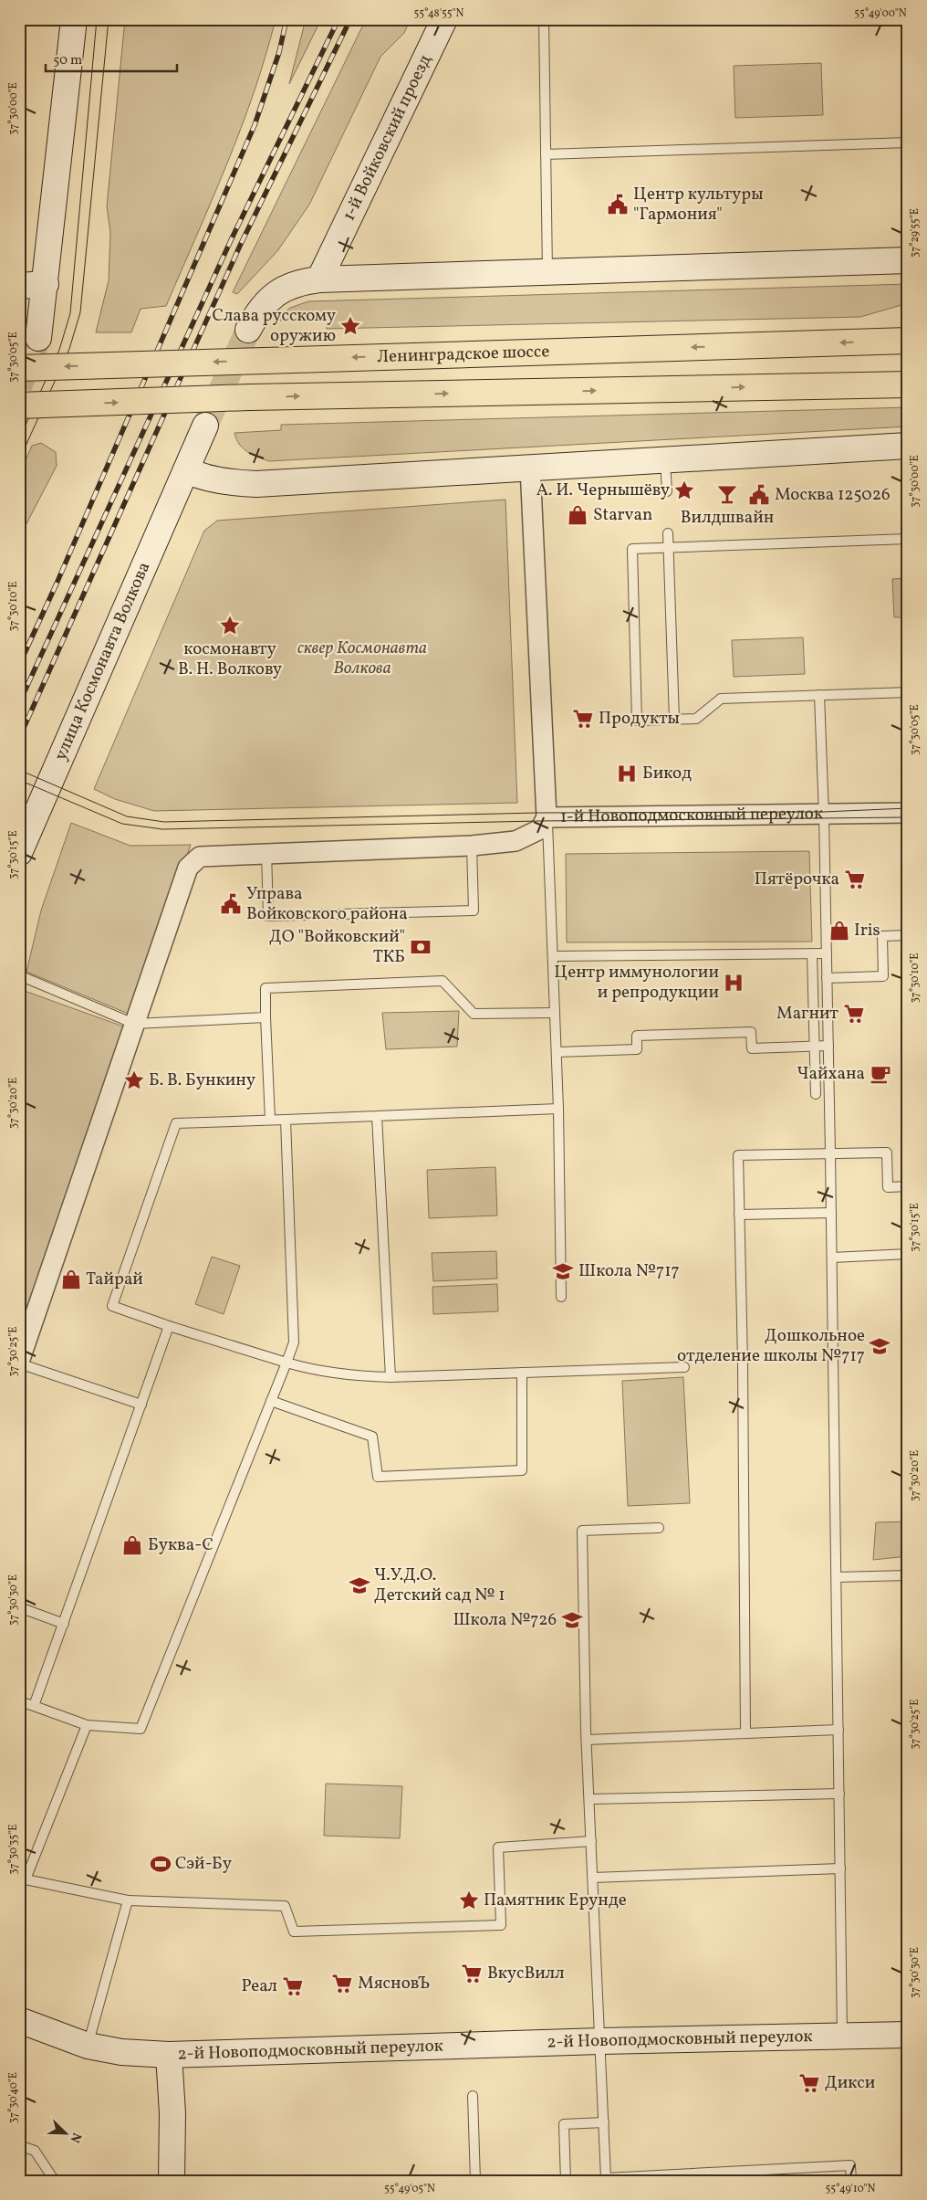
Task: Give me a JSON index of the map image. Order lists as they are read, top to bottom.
{
  "streets": {
    "main road": [
      "1-й Войковский проезд",
      "Ленинградское шоссе",
      "улица Космонавта Волкова",
      "2-й Новоподмосковный переулок"
    ],
    "street": ["1-й Новоподмосковный переулок"]
  },
  "parks": ["сквер Космонавта Волкова"],
  "places": {
    "public building": ["Центр культуры \"Гармония\"", "Москва 125026", "Управа Войковского района"],
    "place": [
      "Слава русскому оружию",
      "А. И. Чернышёву",
      "космонавту В. Н. Волкову",
      "Б. В. Бункину",
      "Памятник Ерунде"
    ],
    "bar": ["Вилдшвайн"],
    "shop": [
      "Starvan",
      "Iris",
      "Тайрай",
      "Буква-С"
    ],
    "supermarket": [
      "Продукты",
      "Пятёрочка",
      "Магнит",
      "ВкусВилл",
      "МясновЪ",
      "Реал",
      "Дикси"
    ],
    "hospital": ["Бикод", "Центр иммунологии и репродукции"],
    "bank": ["ДО \"Войковский\" ТКБ"],
    "cafe": ["Чайхана"],
    "school or university": [
      "Школа №717",
      "Дошкольное отделение школы №717",
      "Ч.У.Д.О. Детский сад № 1",
      "Школа №726"
    ],
    "sports": ["Сэй-Бу"]
  },
  "scale_bar": "50 m",
  "north": "bottom right",
  "coordinates": [
    "55°48'55\"N",
    "55°49'00\"N",
    "37°30'00\"E",
    "37°29'55\"E",
    "37°30'05\"E",
    "37°30'10\"E",
    "37°30'15\"E",
    "37°30'20\"E",
    "37°30'25\"E",
    "37°30'30\"E",
    "37°30'35\"E",
    "37°30'40\"E",
    "55°49'05\"N",
    "55°49'10\"N"
  ]
}
